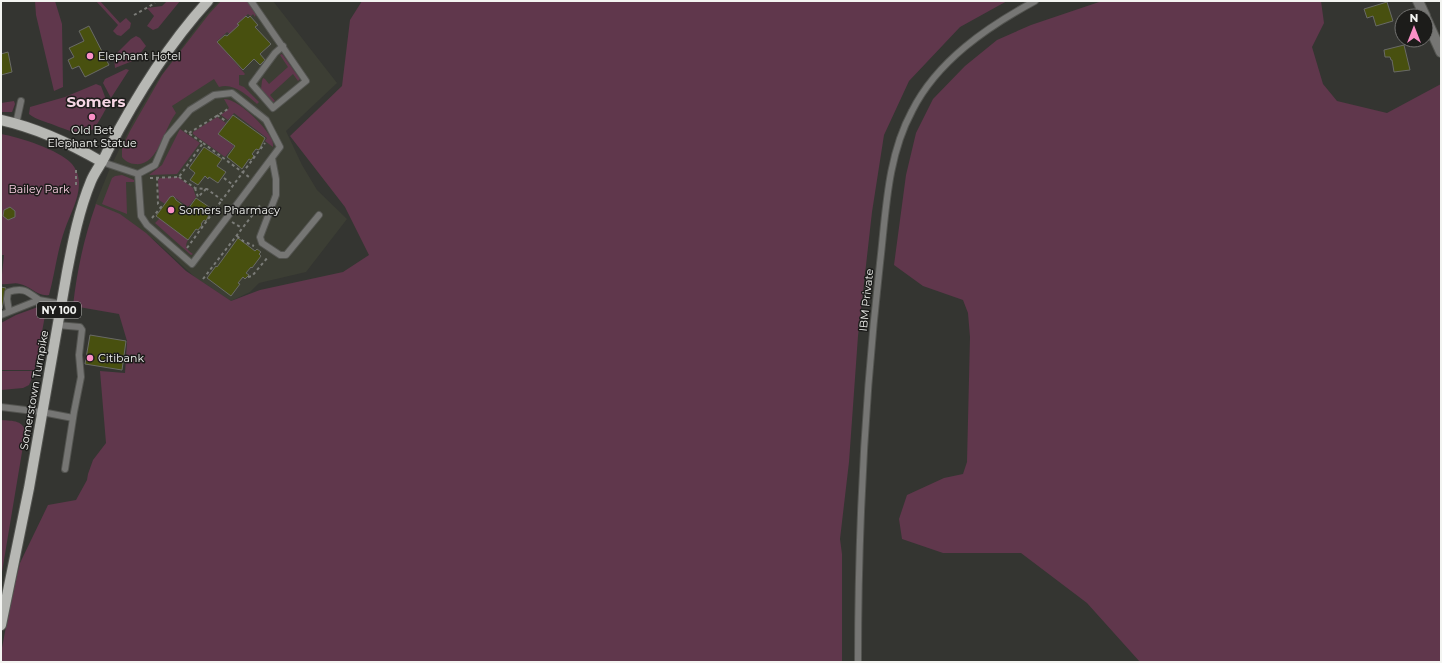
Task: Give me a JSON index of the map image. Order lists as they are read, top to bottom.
{
  "streets": {
    "main road": ["NY 100", "Somerstown Turnpike"],
    "lane": ["IBM Private"]
  },
  "districts": ["Somers"],
  "parks": ["Bailey Park"],
  "places": [
    "Elephant Hotel",
    "Old Bet Elephant Statue",
    "Somers Pharmacy",
    "Citibank"
  ],
  "north": "top"
}
